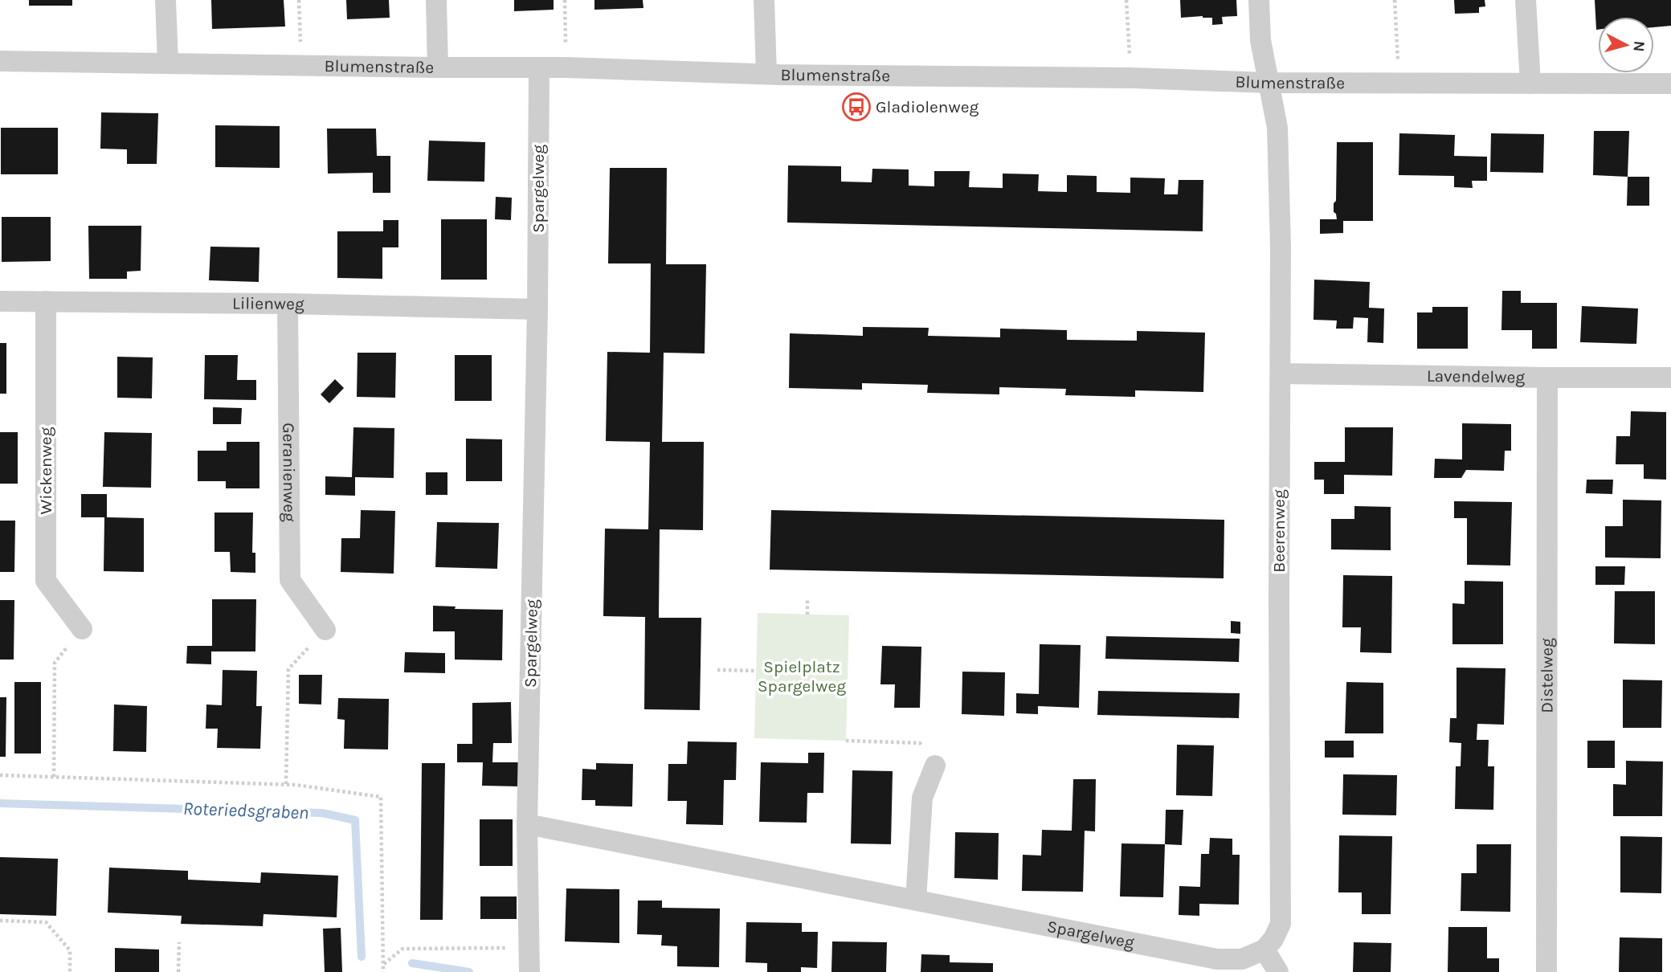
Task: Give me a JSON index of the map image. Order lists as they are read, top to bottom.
{
  "streets": {
    "street": [
      "Blumenstraße",
      "Spargelweg",
      "Lilienweg",
      "Lavendelweg",
      "Wickenweg",
      "Geranienweg",
      "Beerenweg",
      "Distelweg"
    ]
  },
  "crossings": [
    ["Blumenstraße", "Spargelweg"],
    ["Blumenstraße", "Beerenweg"],
    ["Spargelweg", "Lilienweg"],
    ["Spargelweg", "Beerenweg"],
    ["Lilienweg", "Wickenweg"],
    ["Lilienweg", "Geranienweg"],
    ["Lavendelweg", "Beerenweg"],
    ["Lavendelweg", "Distelweg"]
  ],
  "water": ["Roteriedsgraben"],
  "parks": ["Spielplatz Spargelweg"],
  "places": {
    "bus stop": ["Gladiolenweg"]
  },
  "north": "right"
}
